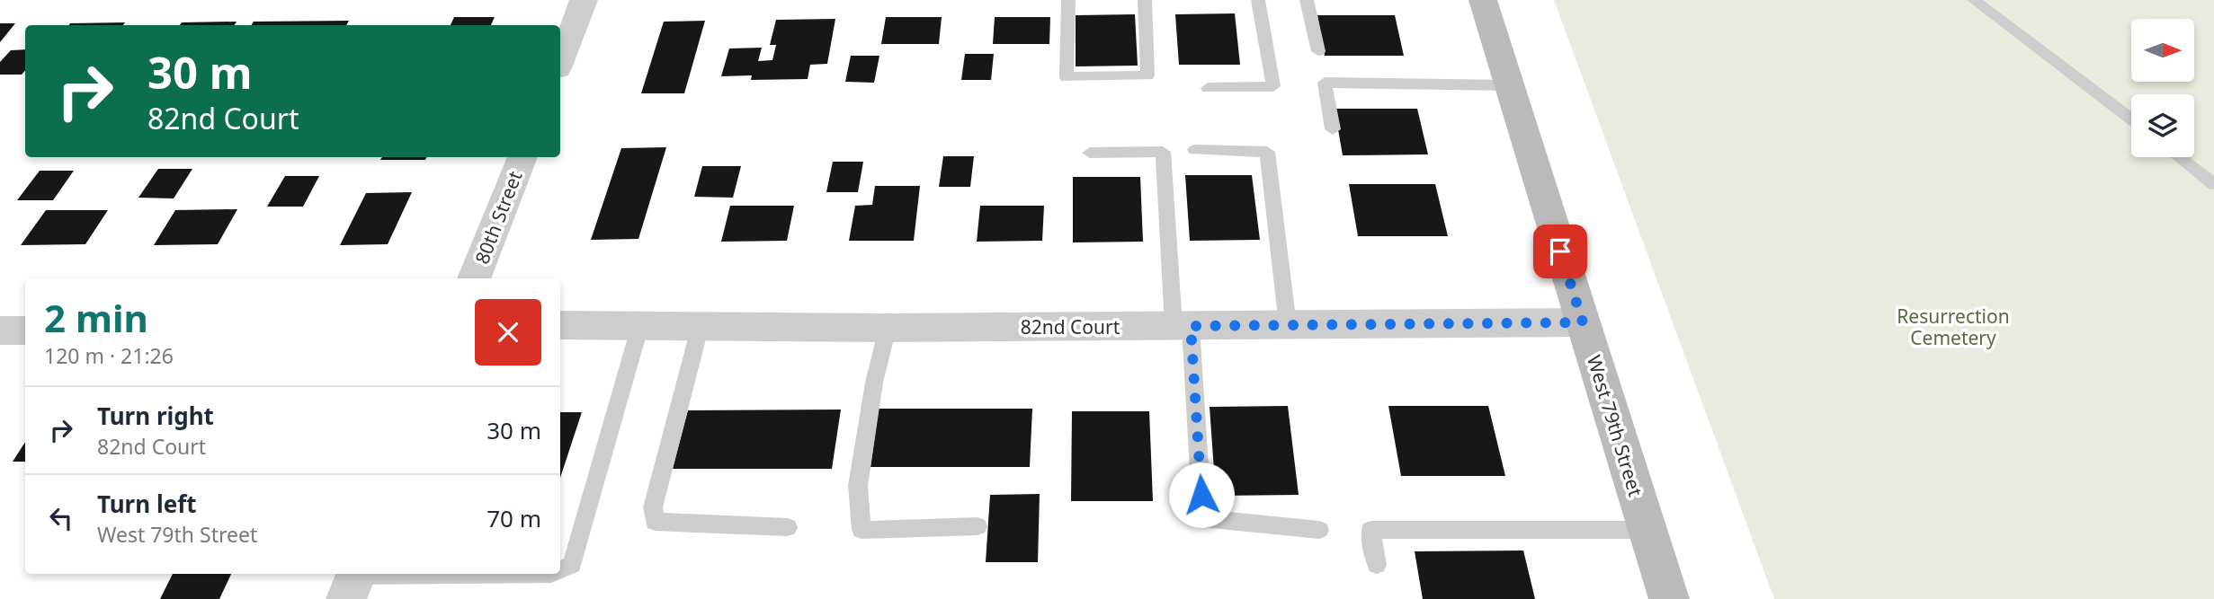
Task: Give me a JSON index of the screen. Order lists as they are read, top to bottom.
{
  "streets": {
    "main road": ["West 79th Street"],
    "street": ["80th Street", "82nd Court"]
  },
  "crossings": [
    ["82nd Court", "West 79th Street"]
  ],
  "parks": ["Resurrection Cemetery"],
  "north": "right",
  "page": {
    "turn": ["30 m", "82nd Court"],
    "heading": ["2 min", "120 m · 21:26"],
    "list": [
      {
        "name": "Turn right",
        "note": "82nd Court",
        "value": "30 m"
      },
      {
        "name": "Turn left",
        "note": "West 79th Street",
        "value": "70 m"
      }
    ]
  }
}
